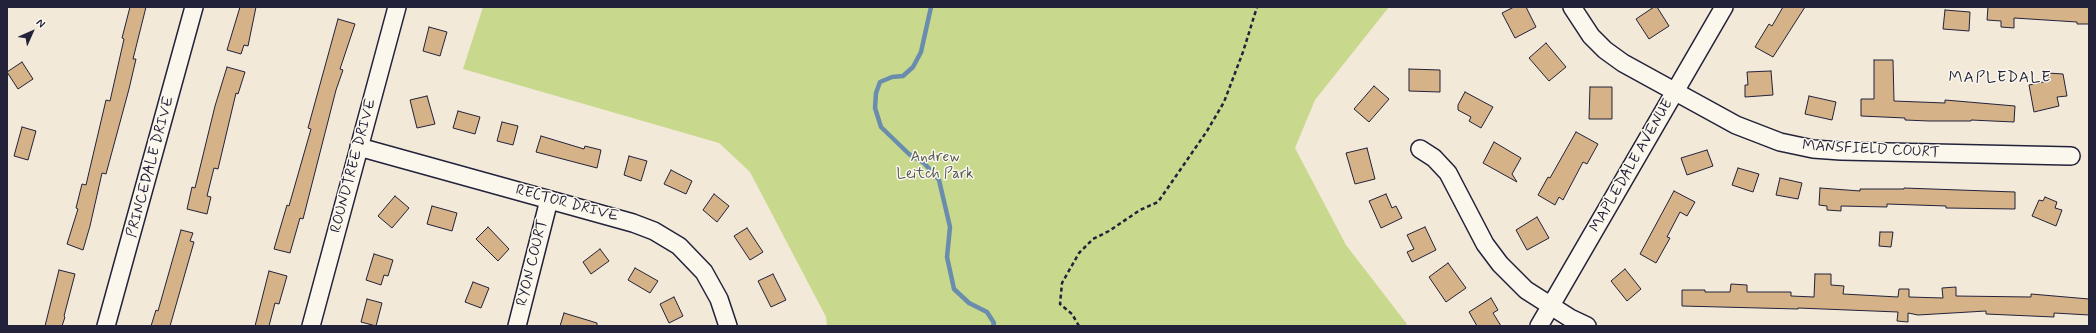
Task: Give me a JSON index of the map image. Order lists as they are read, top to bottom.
{
  "streets": {
    "street": [
      "MANSFIELD COURT",
      "ROUNDTREE DRIVE",
      "MAPLEDALE AVENUE",
      "PRINCEDALE DRIVE",
      "RECTOR DRIVE",
      "RYON COURT"
    ]
  },
  "crossings": [
    ["MANSFIELD COURT", "MAPLEDALE AVENUE"],
    ["ROUNDTREE DRIVE", "RECTOR DRIVE"],
    ["RECTOR DRIVE", "RYON COURT"]
  ],
  "districts": ["MAPLEDALE"],
  "parks": ["Andrew Leitch Park"],
  "north": "top right"
}
